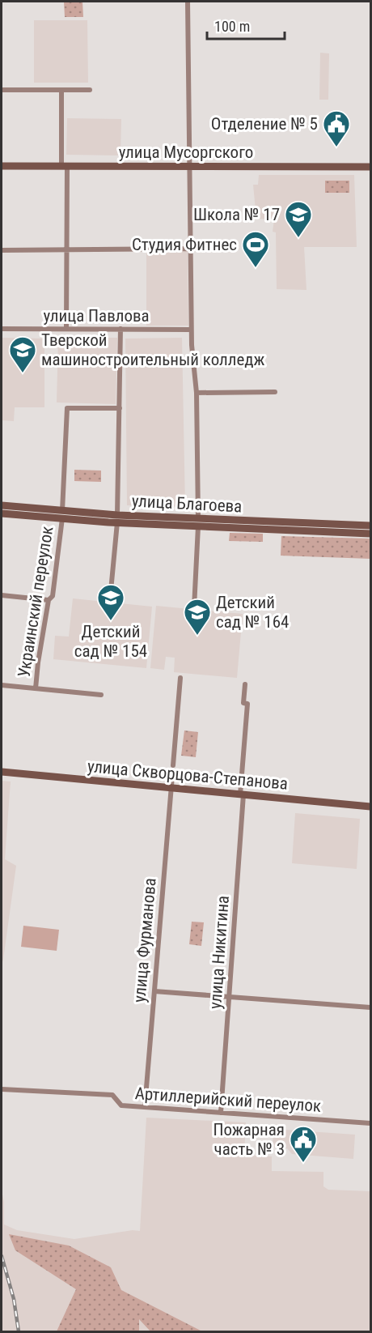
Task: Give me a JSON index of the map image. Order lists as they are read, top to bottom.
{
  "streets": {
    "street": [
      "улица Мусоргского",
      "улица Павлова",
      "улица Благоева",
      "Украинский переулок",
      "улица Скворцова-Степанова",
      "улица Фурманова",
      "улица Никитина",
      "Артиллерийский переулок"
    ]
  },
  "crossings": [
    ["улица Благоева", "Украинский переулок"],
    ["улица Скворцова-Степанова", "улица Фурманова"],
    ["улица Скворцова-Степанова", "улица Никитина"],
    ["улица Фурманова", "Артиллерийский переулок"],
    ["улица Никитина", "Артиллерийский переулок"]
  ],
  "places": {
    "public building": ["Отделение № 5", "Пожарная часть № 3"],
    "school or university": [
      "Школа № 17",
      "Тверской машиностроительный колледж",
      "Детский сад № 154",
      "Детский сад № 164"
    ],
    "sports": ["Студия Фитнес"]
  },
  "scale_bar": "100 m"
}
